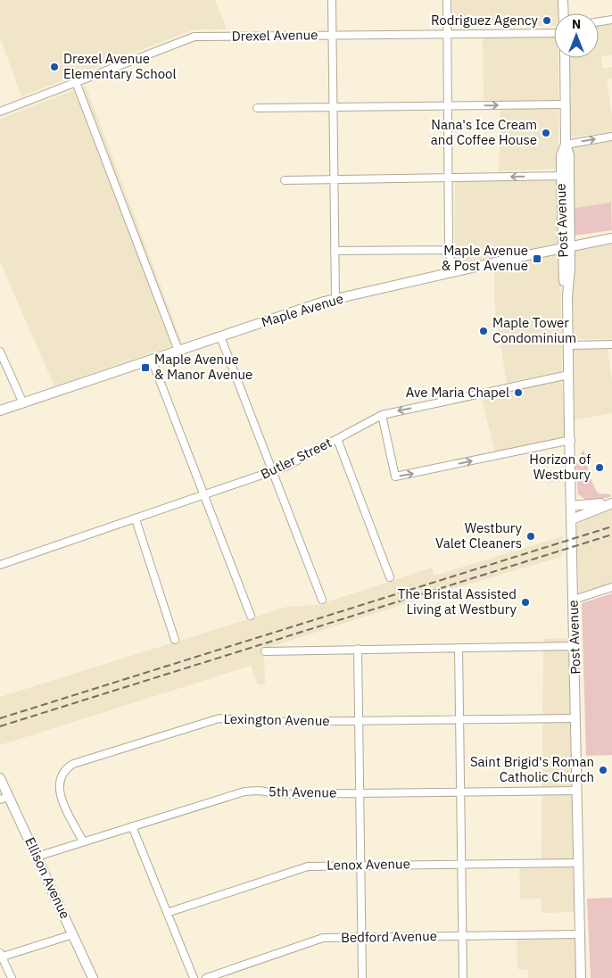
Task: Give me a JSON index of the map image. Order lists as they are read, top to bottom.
{
  "streets": {
    "main road": ["Post Avenue", "Maple Avenue", "Ellison Avenue"],
    "street": [
      "Drexel Avenue",
      "Butler Street",
      "Lexington Avenue",
      "5th Avenue",
      "Lenox Avenue",
      "Bedford Avenue"
    ]
  },
  "crossings": [
    ["Post Avenue", "Maple Avenue"],
    ["Post Avenue", "Butler Street"],
    ["Post Avenue", "Lexington Avenue"],
    ["Post Avenue", "5th Avenue"],
    ["Post Avenue", "Lenox Avenue"],
    ["Post Avenue", "Bedford Avenue"],
    ["Lexington Avenue", "5th Avenue"],
    ["5th Avenue", "Ellison Avenue"]
  ],
  "places": {
    "other": [
      "Rodriguez Agency",
      "Drexel Avenue Elementary School",
      "Nana's Ice Cream and Coffee House",
      "Maple Tower Condominium",
      "Ave Maria Chapel",
      "Horizon of Westbury",
      "Westbury Valet Cleaners",
      "The Bristal Assisted Living at Westbury",
      "Saint Brigid's Roman Catholic Church"
    ],
    "transit": ["Maple Avenue & Post Avenue", "Maple Avenue & Manor Avenue"]
  },
  "north": "top"
}
